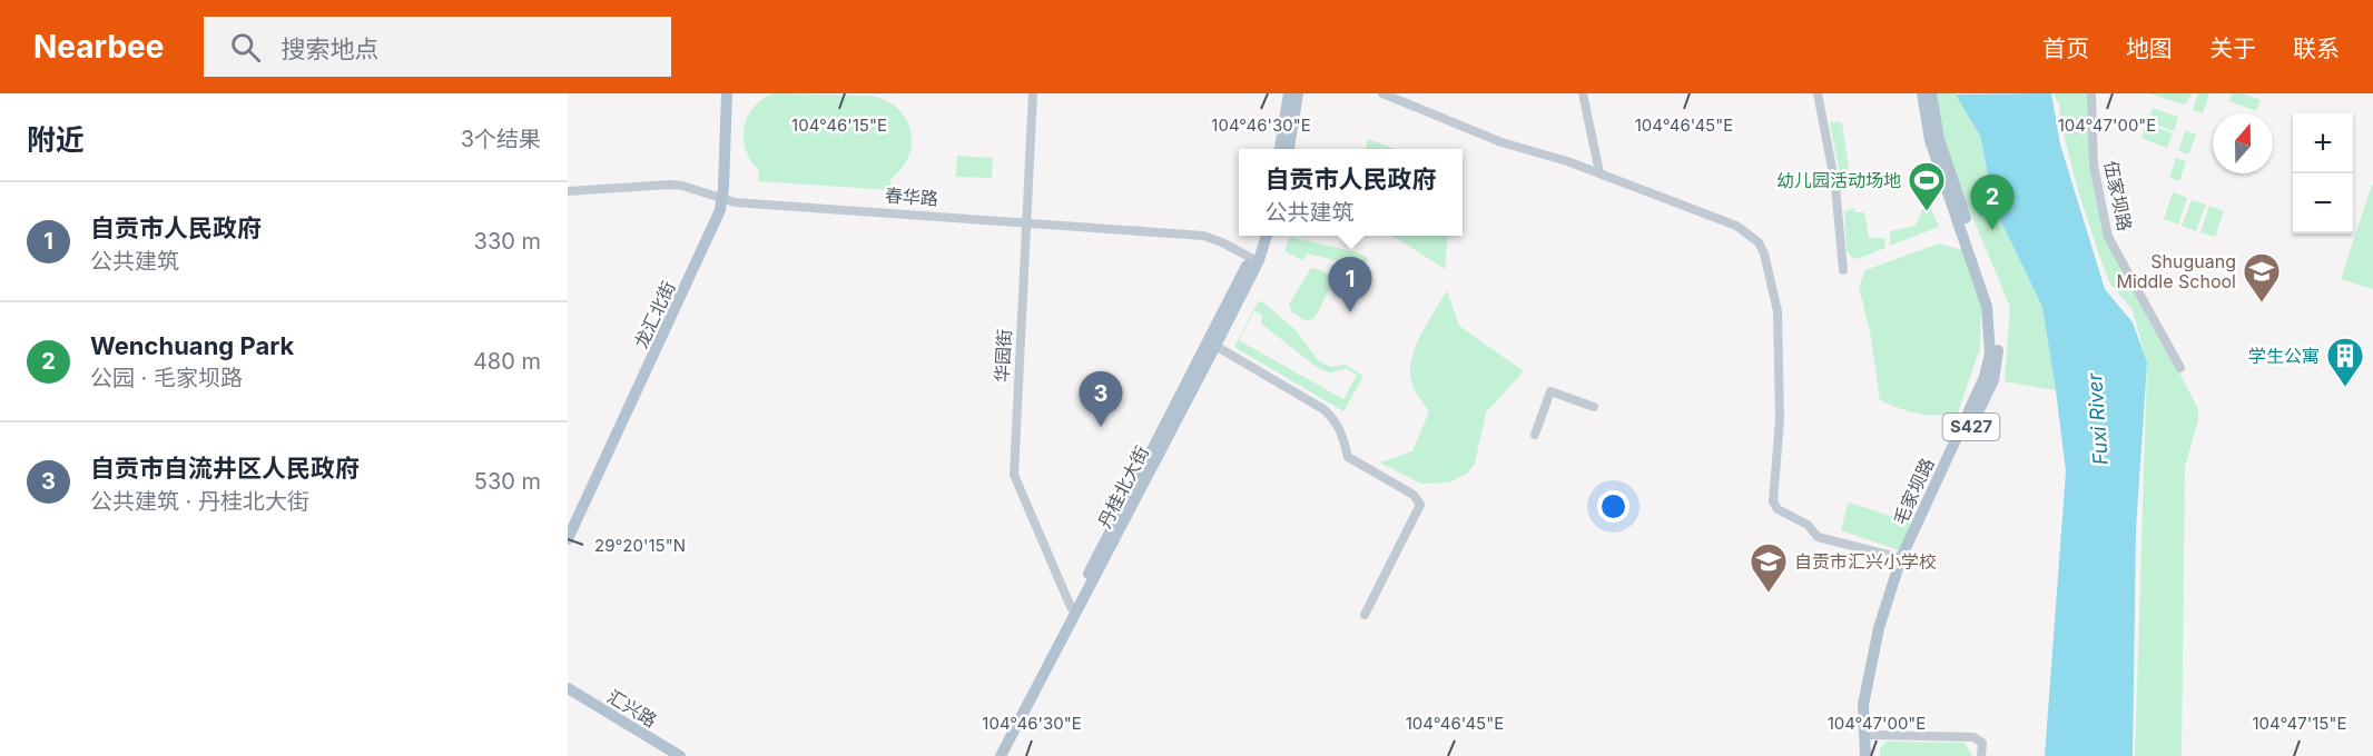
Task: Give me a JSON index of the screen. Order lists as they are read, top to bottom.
{
  "streets": {
    "main road": [
      "龙汇北街",
      "S427",
      "丹桂北大街",
      "毛家坝路",
      "汇兴路"
    ],
    "street": ["伍家坝路", "春华路", "华园街"]
  },
  "crossings": [
    ["春华路", "龙汇北街"],
    ["春华路", "华园街"],
    ["春华路", "丹桂北大街"],
    ["华园街", "丹桂北大街"]
  ],
  "water": ["Fuxi River"],
  "places": {
    "sports": ["幼儿园活动场地"],
    "school or university": ["Shuguang Middle School", "自贡市汇兴小学校"],
    "building": ["学生公寓"]
  },
  "north": "top",
  "page": {
    "header": "Nearbee",
    "search": "搜索地点",
    "nav": [
      "首页",
      "地图",
      "关于",
      "联系"
    ],
    "heading": ["附近", "3个结果"],
    "map_buttons": ["+", "−"],
    "popup": ["自贡市人民政府", "公共建筑"],
    "pins": ["2", "1", "3"],
    "list": [
      {
        "mark": "1",
        "name": "自贡市人民政府",
        "note": "公共建筑",
        "value": "330 m"
      },
      {
        "mark": "2",
        "name": "Wenchuang Park",
        "note": "公园 · 毛家坝路",
        "value": "480 m"
      },
      {
        "mark": "3",
        "name": "自贡市自流井区人民政府",
        "note": "公共建筑 · 丹桂北大街",
        "value": "530 m"
      }
    ]
  },
  "coordinates": [
    "104°46'15\"E",
    "104°46'30\"E",
    "104°46'45\"E",
    "104°47'00\"E",
    "29°20'15\"N",
    "104°47'15\"E"
  ]
}
